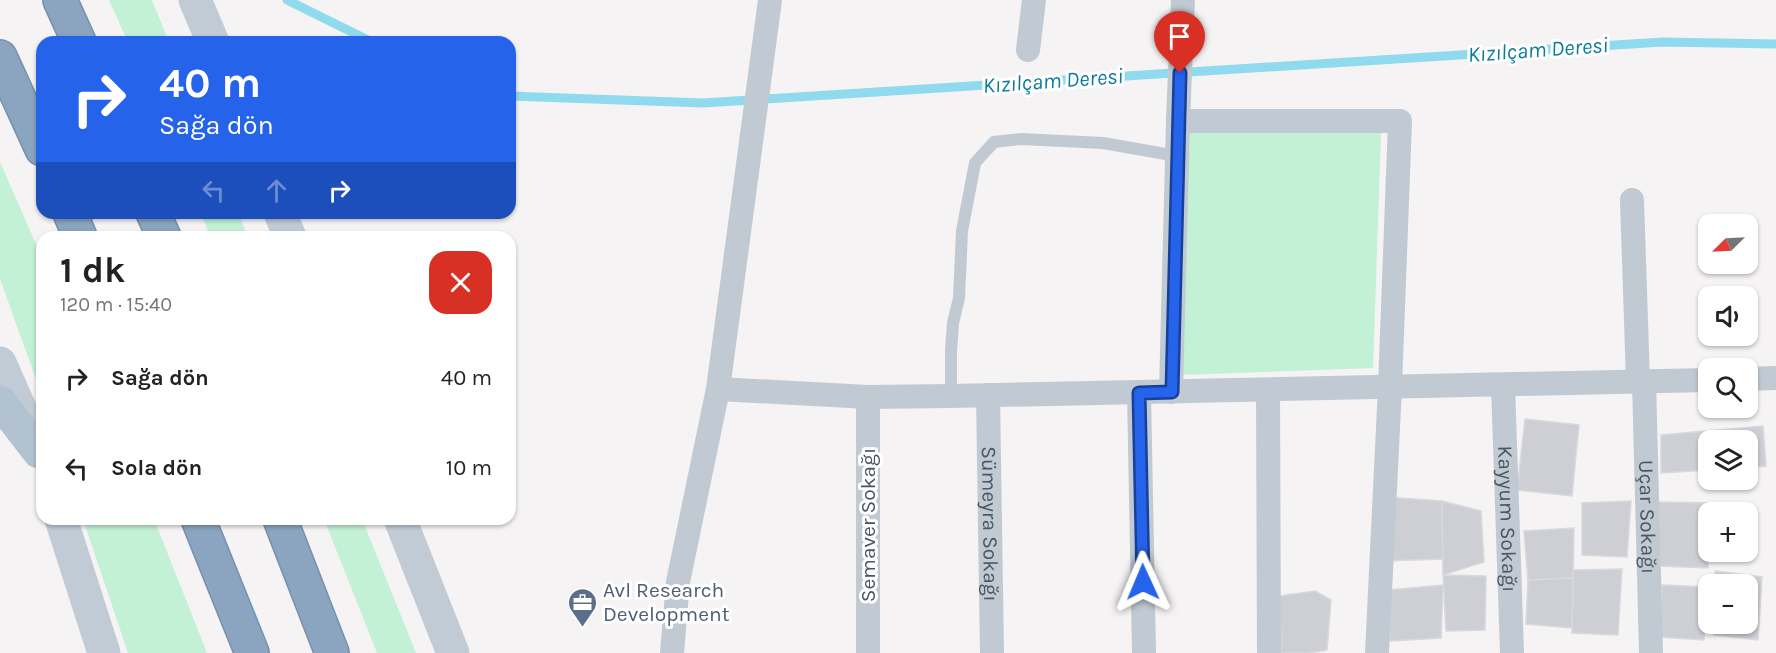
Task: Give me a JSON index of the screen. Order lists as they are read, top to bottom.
{
  "streets": {
    "street": [
      "Uçar Sokağı",
      "Kayyum Sokağı",
      "Sümeyra Sokağı",
      "Semaver Sokağı"
    ]
  },
  "water": ["Kızılçam Deresi"],
  "places": {
    "office": ["Avl Research Development"]
  },
  "north": "bottom left",
  "page": {
    "turn": ["40 m", "Sağa dön"],
    "map_buttons": ["+", "−"],
    "heading": ["1 dk", "120 m · 15:40"],
    "list": [
      {
        "name": "Sağa dön",
        "value": "40 m"
      },
      {
        "name": "Sola dön",
        "value": "10 m"
      }
    ]
  }
}
